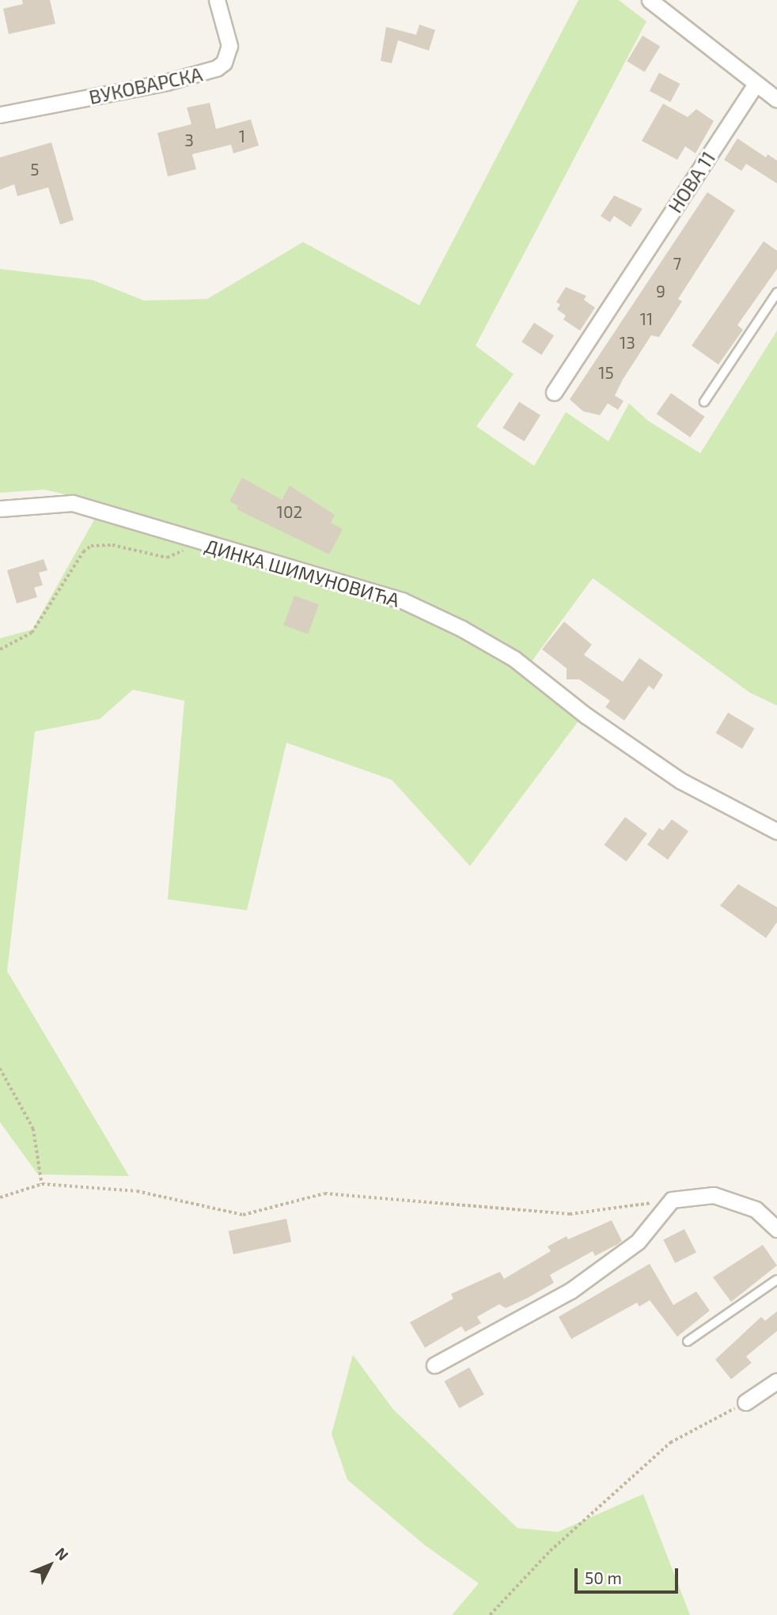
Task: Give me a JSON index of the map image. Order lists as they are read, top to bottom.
{
  "streets": {
    "street": ["ВУКОВАРСКА", "НОВА 11", "ДИНКА ШИМУНОВИЋА"]
  },
  "house_numbers": [
    "1",
    "3",
    "5",
    "7",
    "9",
    "11",
    "13",
    "15",
    "102"
  ],
  "scale_bar": "50 m",
  "north": "top right"
}
